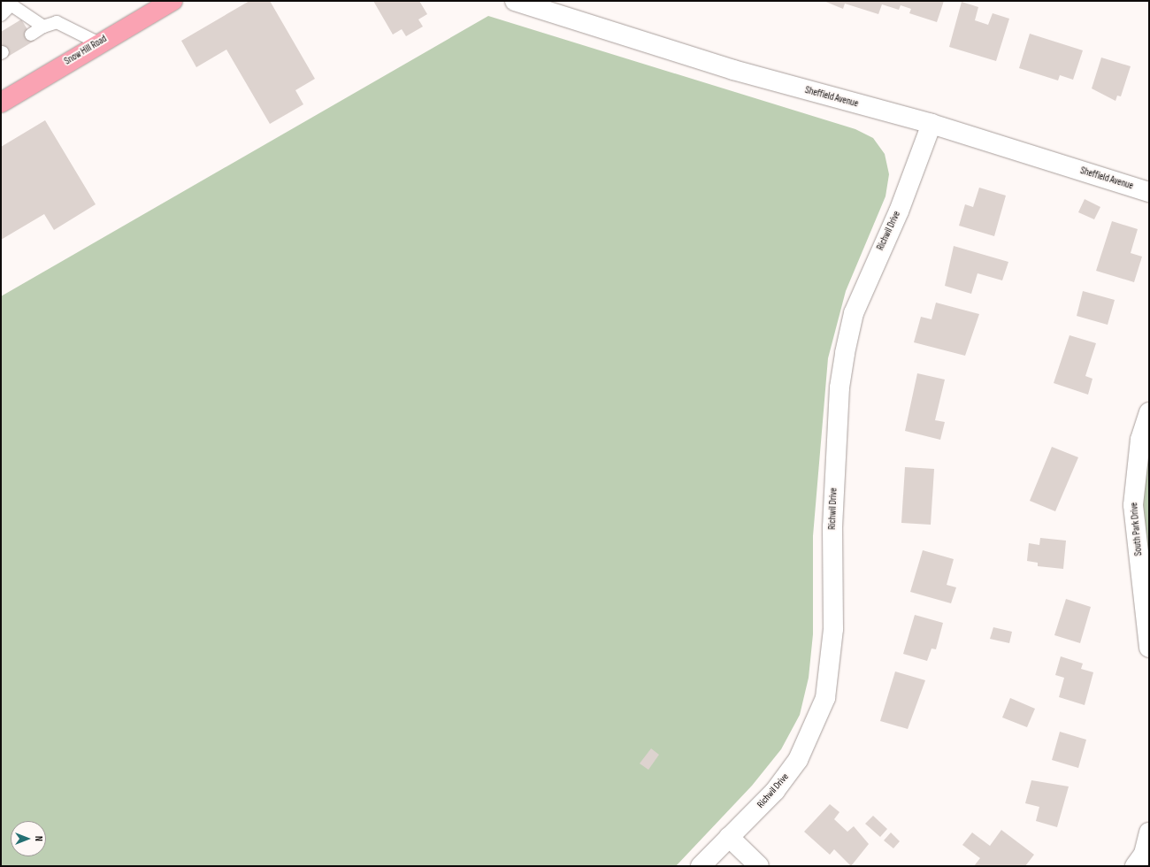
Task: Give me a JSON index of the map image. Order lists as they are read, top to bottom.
{
  "streets": {
    "main road": ["Snow Hill Road"],
    "street": ["Sheffield Avenue", "Richwil Drive", "South Park Drive"]
  },
  "crossings": [
    ["Sheffield Avenue", "Richwil Drive"]
  ],
  "north": "right"
}
